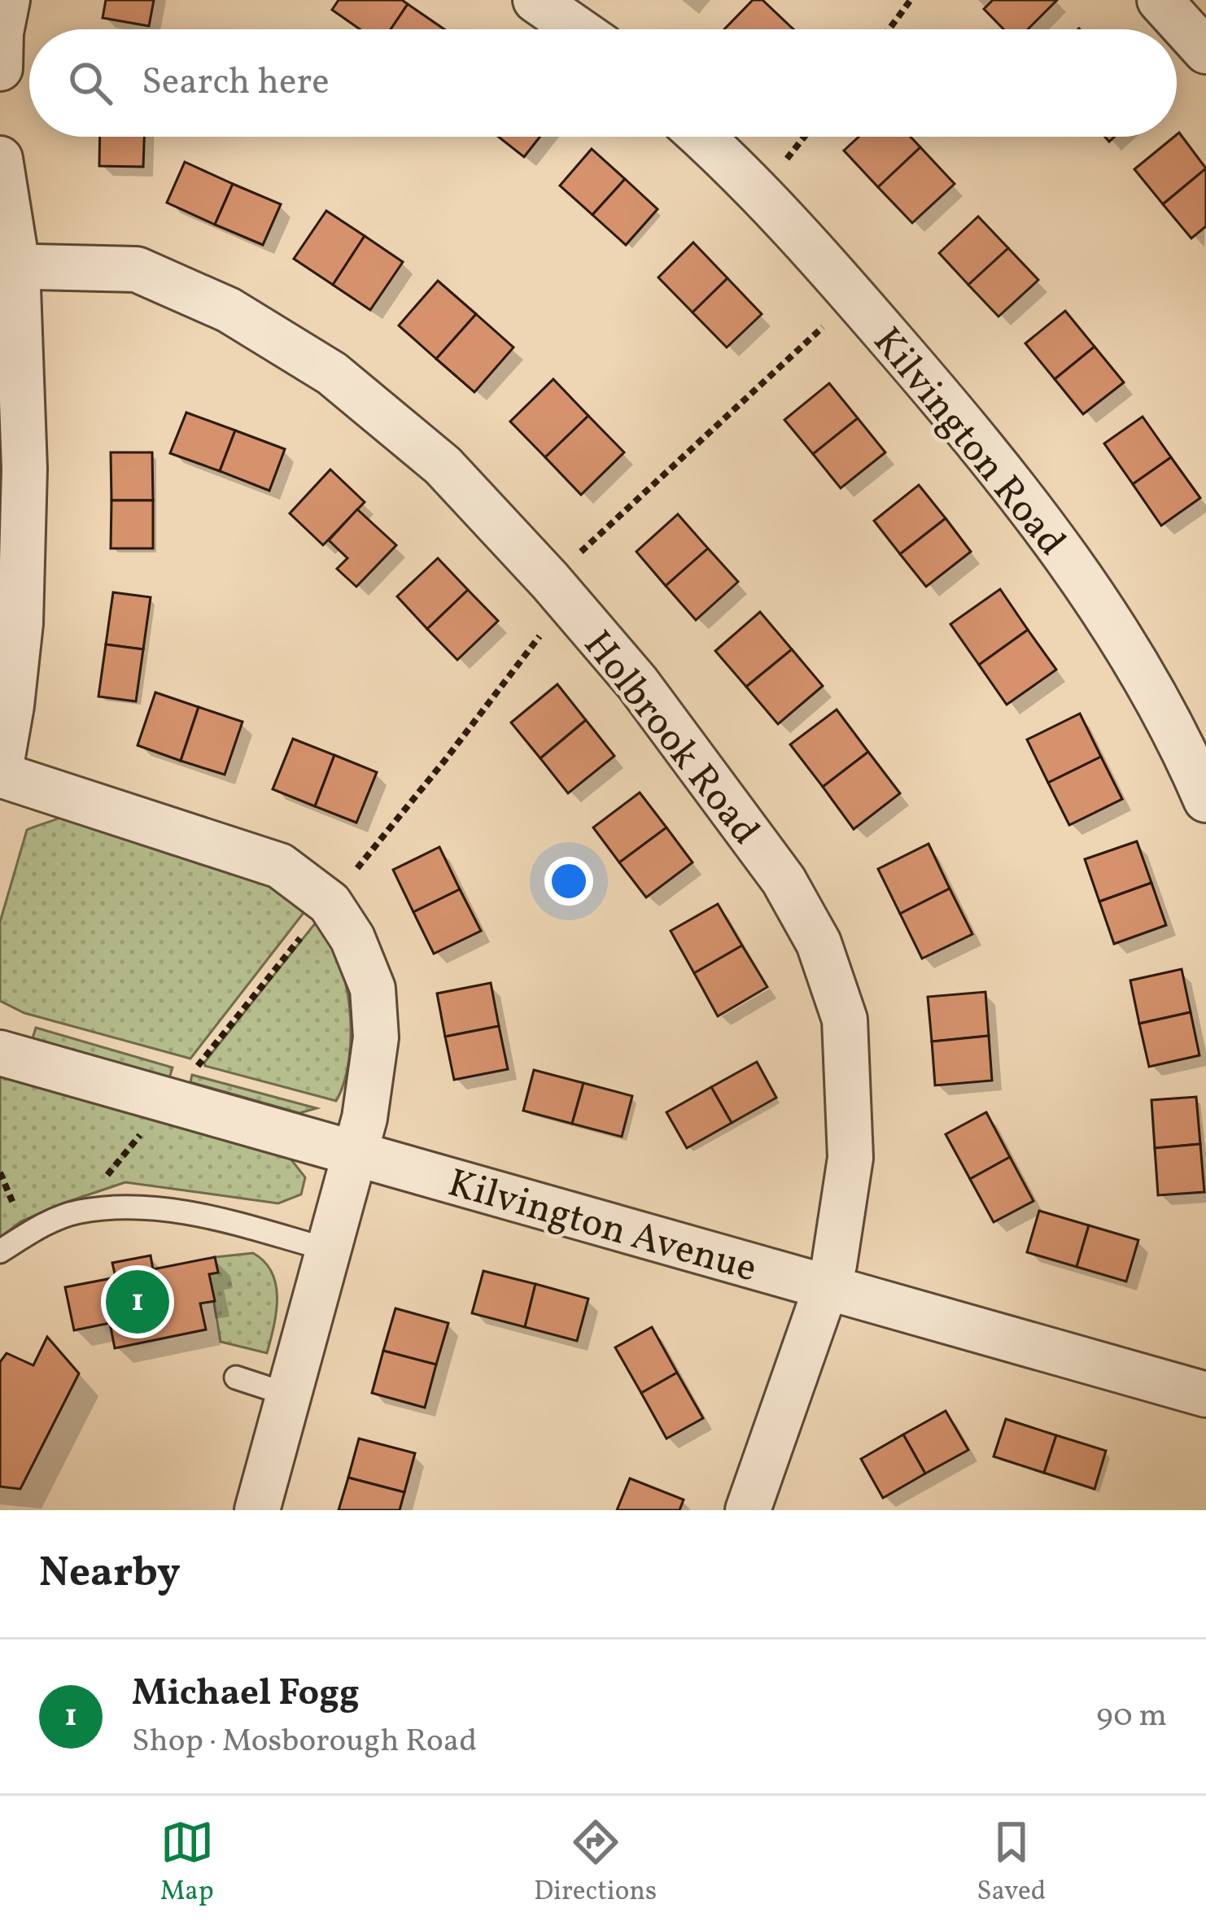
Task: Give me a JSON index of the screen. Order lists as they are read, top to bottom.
{
  "streets": {
    "street": ["Kilvington Road", "Holbrook Road", "Kilvington Avenue"]
  },
  "crossings": [
    ["Holbrook Road", "Kilvington Avenue"]
  ],
  "page": {
    "search": "Search here",
    "pins": "1",
    "heading": "Nearby",
    "list": [
      {
        "mark": "1",
        "name": "Michael Fogg",
        "note": "Shop · Mosborough Road",
        "value": "90 m"
      }
    ],
    "nav": ["Map", "Directions", "Saved"]
  }
}
